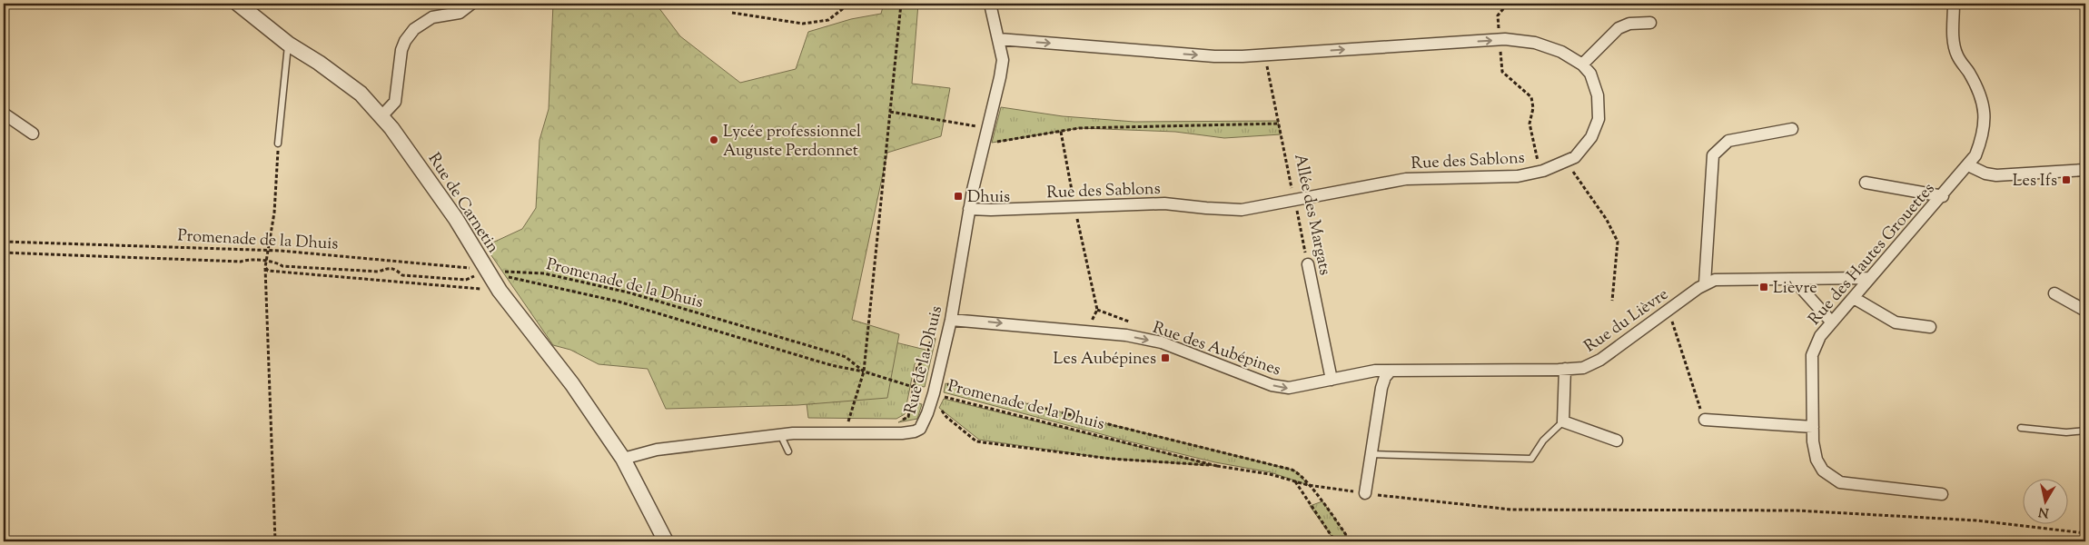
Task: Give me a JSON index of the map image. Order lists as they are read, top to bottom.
{
  "streets": {
    "street": [
      "Rue des Sablons",
      "Rue de Carnetin",
      "Allée des Margats",
      "Rue des Hautes Grouettes",
      "Rue du Lièvre",
      "Rue des Aubépines",
      "Rue de la Dhuis"
    ],
    "path": ["Promenade de la Dhuis"]
  },
  "crossings": [
    ["Rue des Sablons", "Allée des Margats"],
    ["Rue des Sablons", "Rue de la Dhuis"],
    ["Rue de Carnetin", "Promenade de la Dhuis"],
    ["Rue de Carnetin", "Rue de la Dhuis"],
    ["Allée des Margats", "Rue des Aubépines"],
    ["Promenade de la Dhuis", "Rue de la Dhuis"],
    ["Rue des Hautes Grouettes", "Rue du Lièvre"],
    ["Rue du Lièvre", "Rue des Aubépines"],
    ["Rue des Aubépines", "Rue de la Dhuis"]
  ],
  "one_way": ["Rue des Sablons", "Rue des Aubépines"],
  "places": {
    "other": ["Lycée professionnel Auguste Perdonnet"],
    "transit": [
      "Les Ifs",
      "Dhuis",
      "Lièvre",
      "Les Aubépines"
    ]
  },
  "north": "bottom"
}
